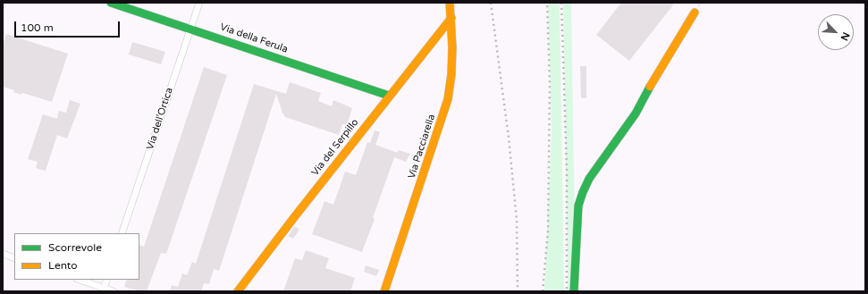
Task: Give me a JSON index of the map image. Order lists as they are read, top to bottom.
{
  "streets": {
    "street": [
      "Via della Ferula",
      "Via dell'Ortica",
      "Via Pacciarella",
      "Via del Serpillo"
    ]
  },
  "crossings": [
    ["Via della Ferula", "Via dell'Ortica"],
    ["Via della Ferula", "Via del Serpillo"],
    ["Via Pacciarella", "Via del Serpillo"]
  ],
  "legend": ["Scorrevole", "Lento"],
  "scale_bar": "100 m",
  "north": "bottom right"
}
